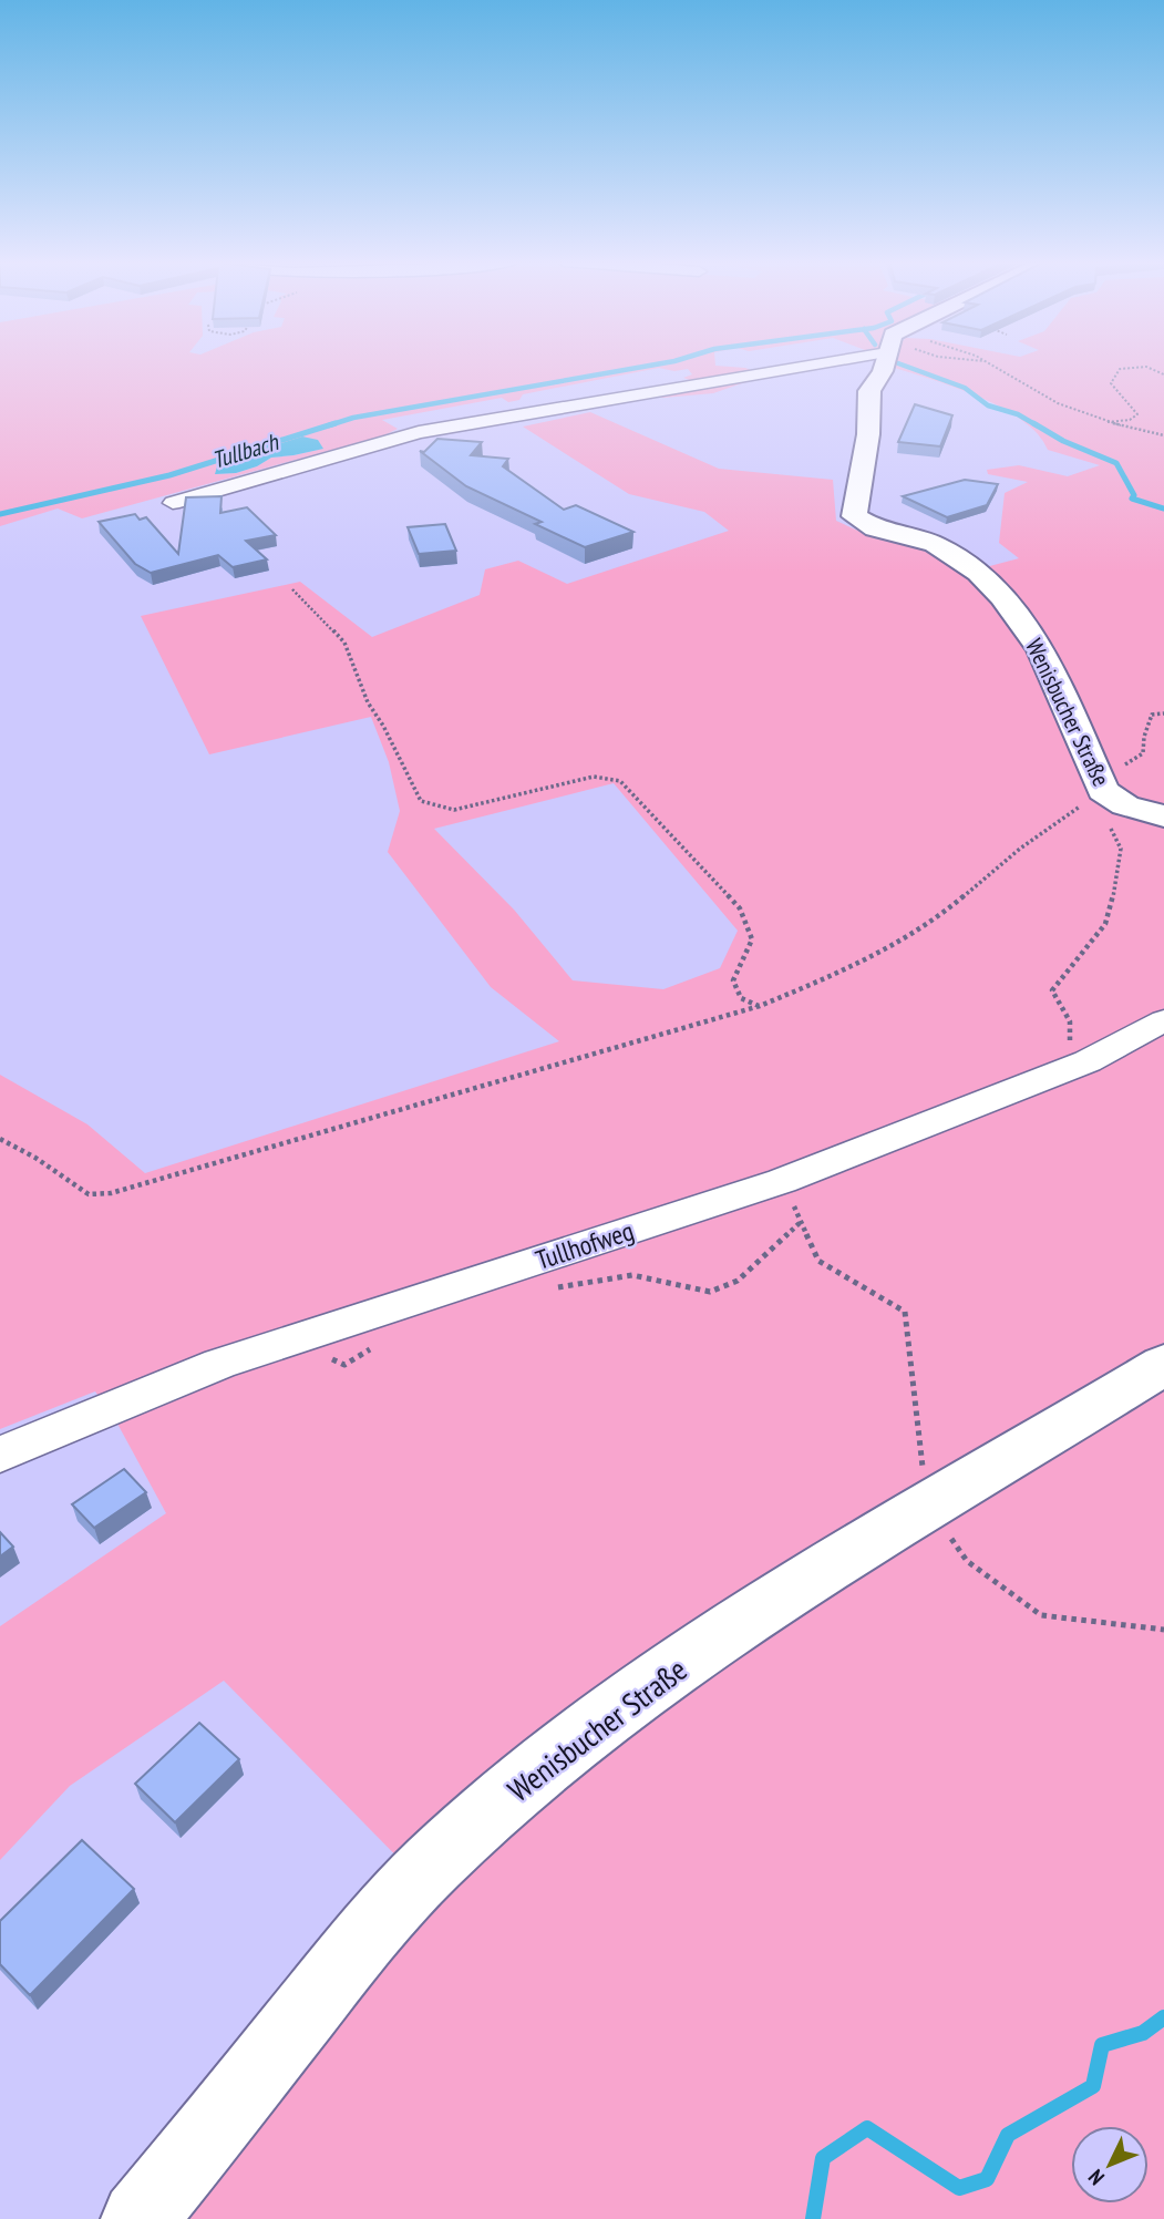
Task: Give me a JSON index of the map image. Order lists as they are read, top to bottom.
{
  "streets": {
    "street": ["Wenisbucher Straße", "Tullhofweg"]
  },
  "water": ["Tullbach"],
  "north": "bottom left"
}
